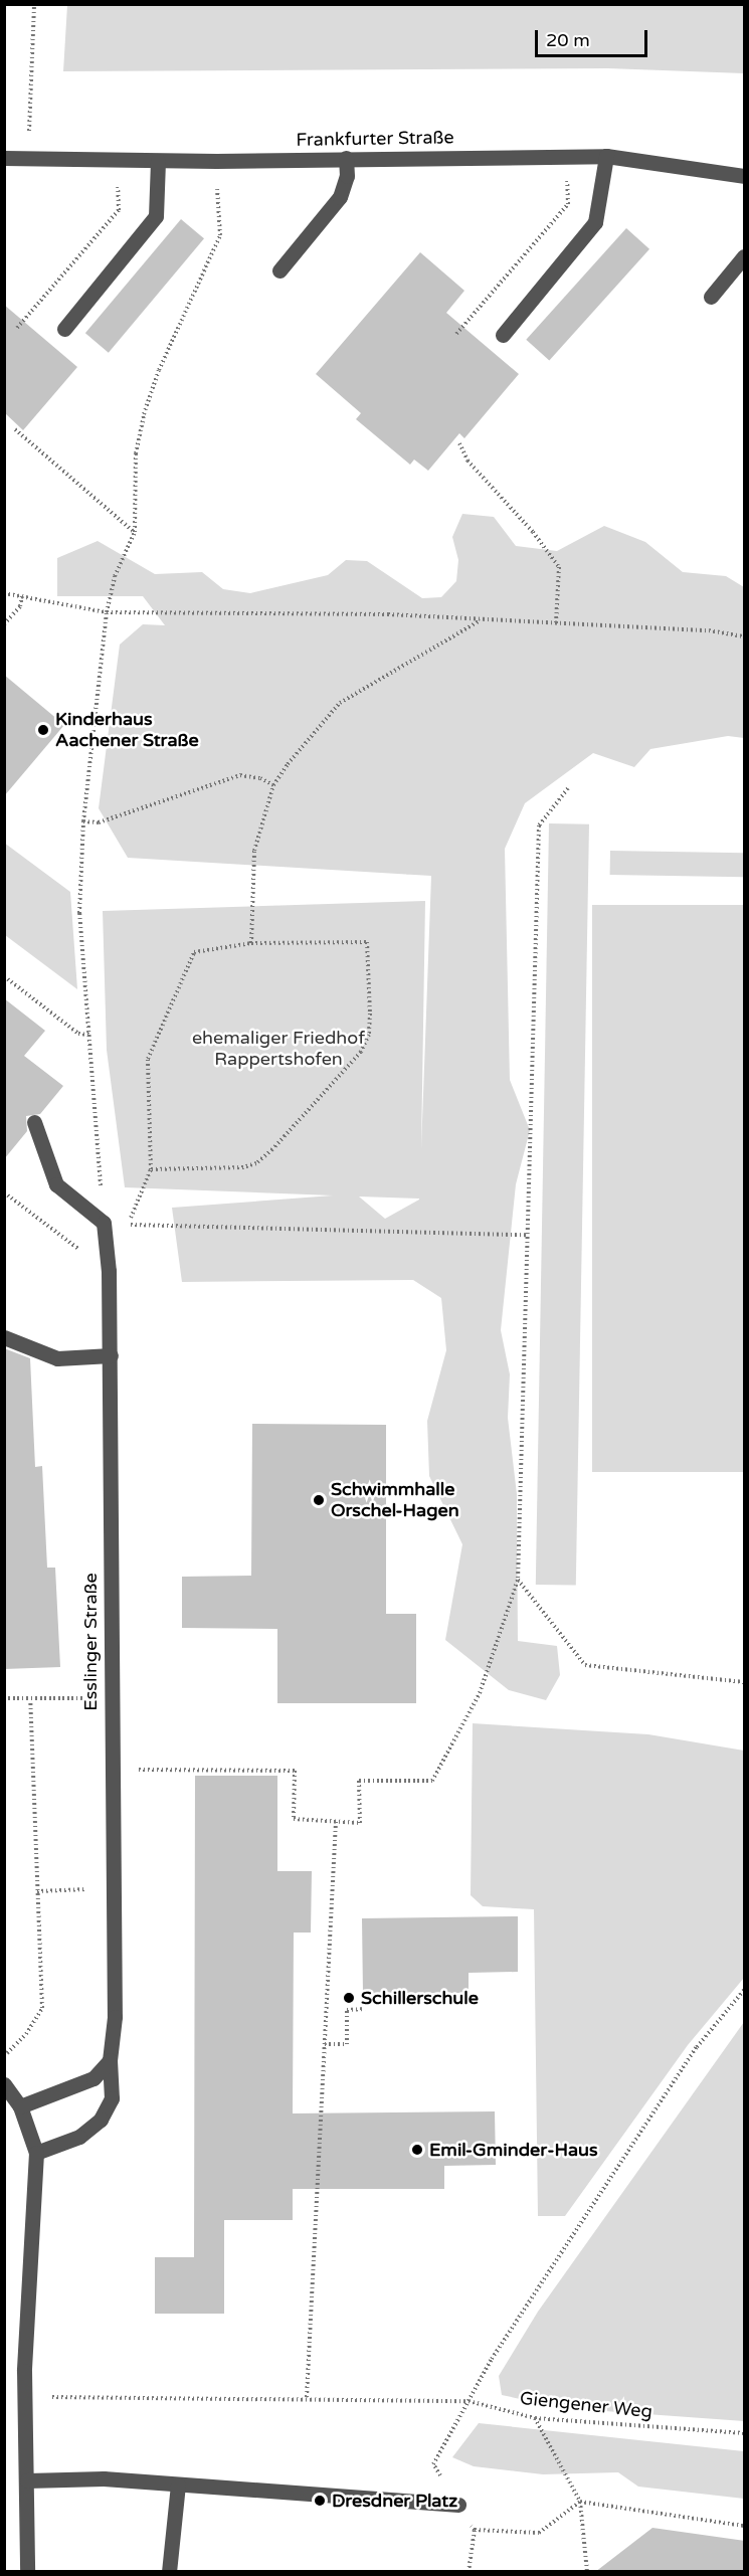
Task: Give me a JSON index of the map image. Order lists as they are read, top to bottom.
{
  "streets": {
    "street": ["Frankfurter Straße", "Esslinger Straße"],
    "path": ["Giengener Weg"]
  },
  "parks": ["ehemaliger Friedhof Rappertshofen"],
  "places": [
    "Kinderhaus Aachener Straße",
    "Schwimmhalle Orschel-Hagen",
    "Schillerschule",
    "Emil-Gminder-Haus",
    "Dresdner Platz"
  ],
  "scale_bar": "20 m"
}
